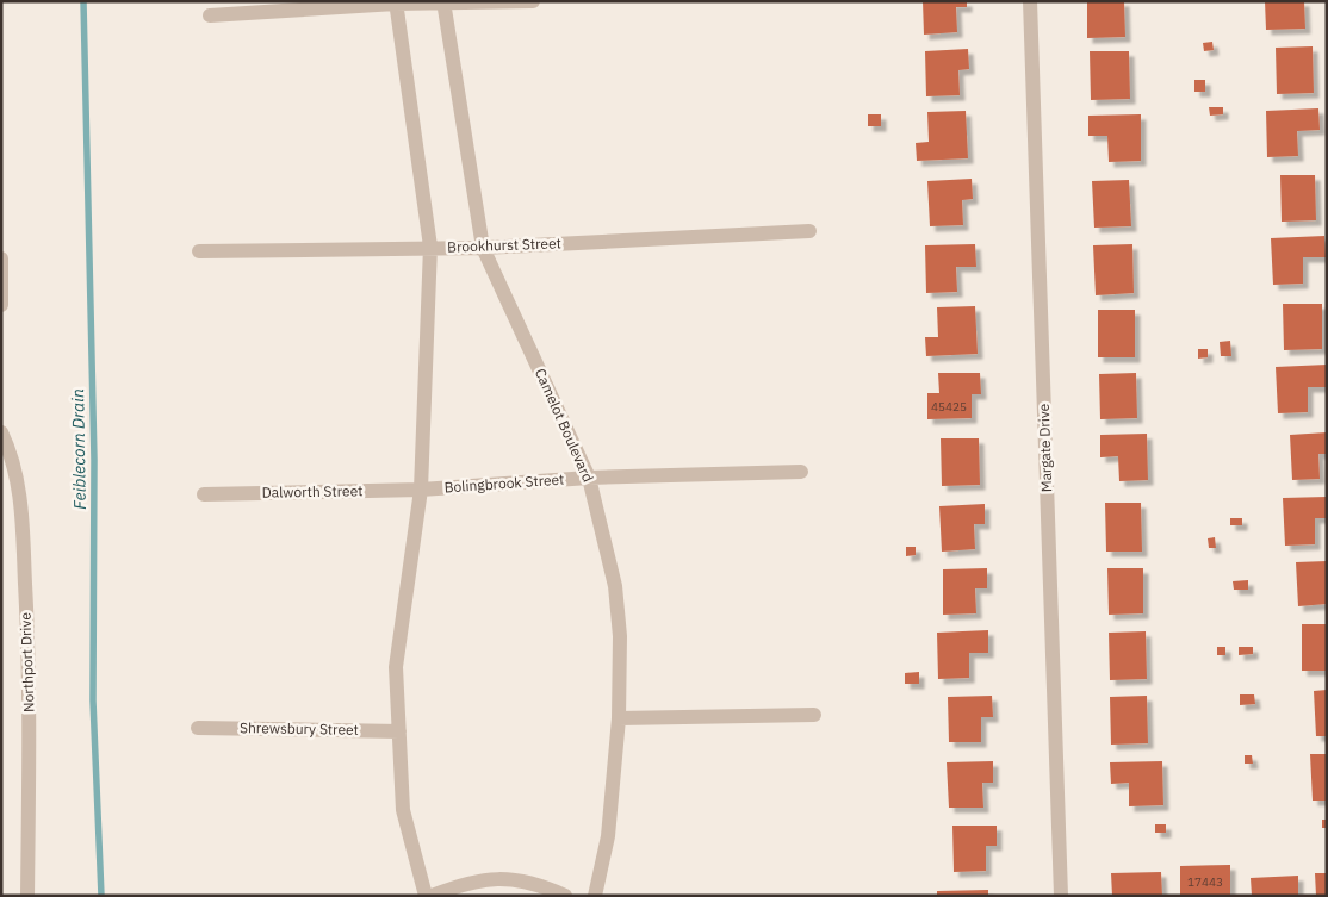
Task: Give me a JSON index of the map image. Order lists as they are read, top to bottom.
{
  "streets": {
    "street": [
      "Brookhurst Street",
      "Camelot Boulevard",
      "Margate Drive",
      "Bolingbrook Street",
      "Dalworth Street",
      "Northport Drive",
      "Shrewsbury Street"
    ]
  },
  "crossings": [
    ["Brookhurst Street", "Camelot Boulevard"],
    ["Camelot Boulevard", "Bolingbrook Street"],
    ["Bolingbrook Street", "Dalworth Street"]
  ],
  "water": ["Feiblecorn Drain"],
  "house_numbers": ["45425", "17443"]
}
